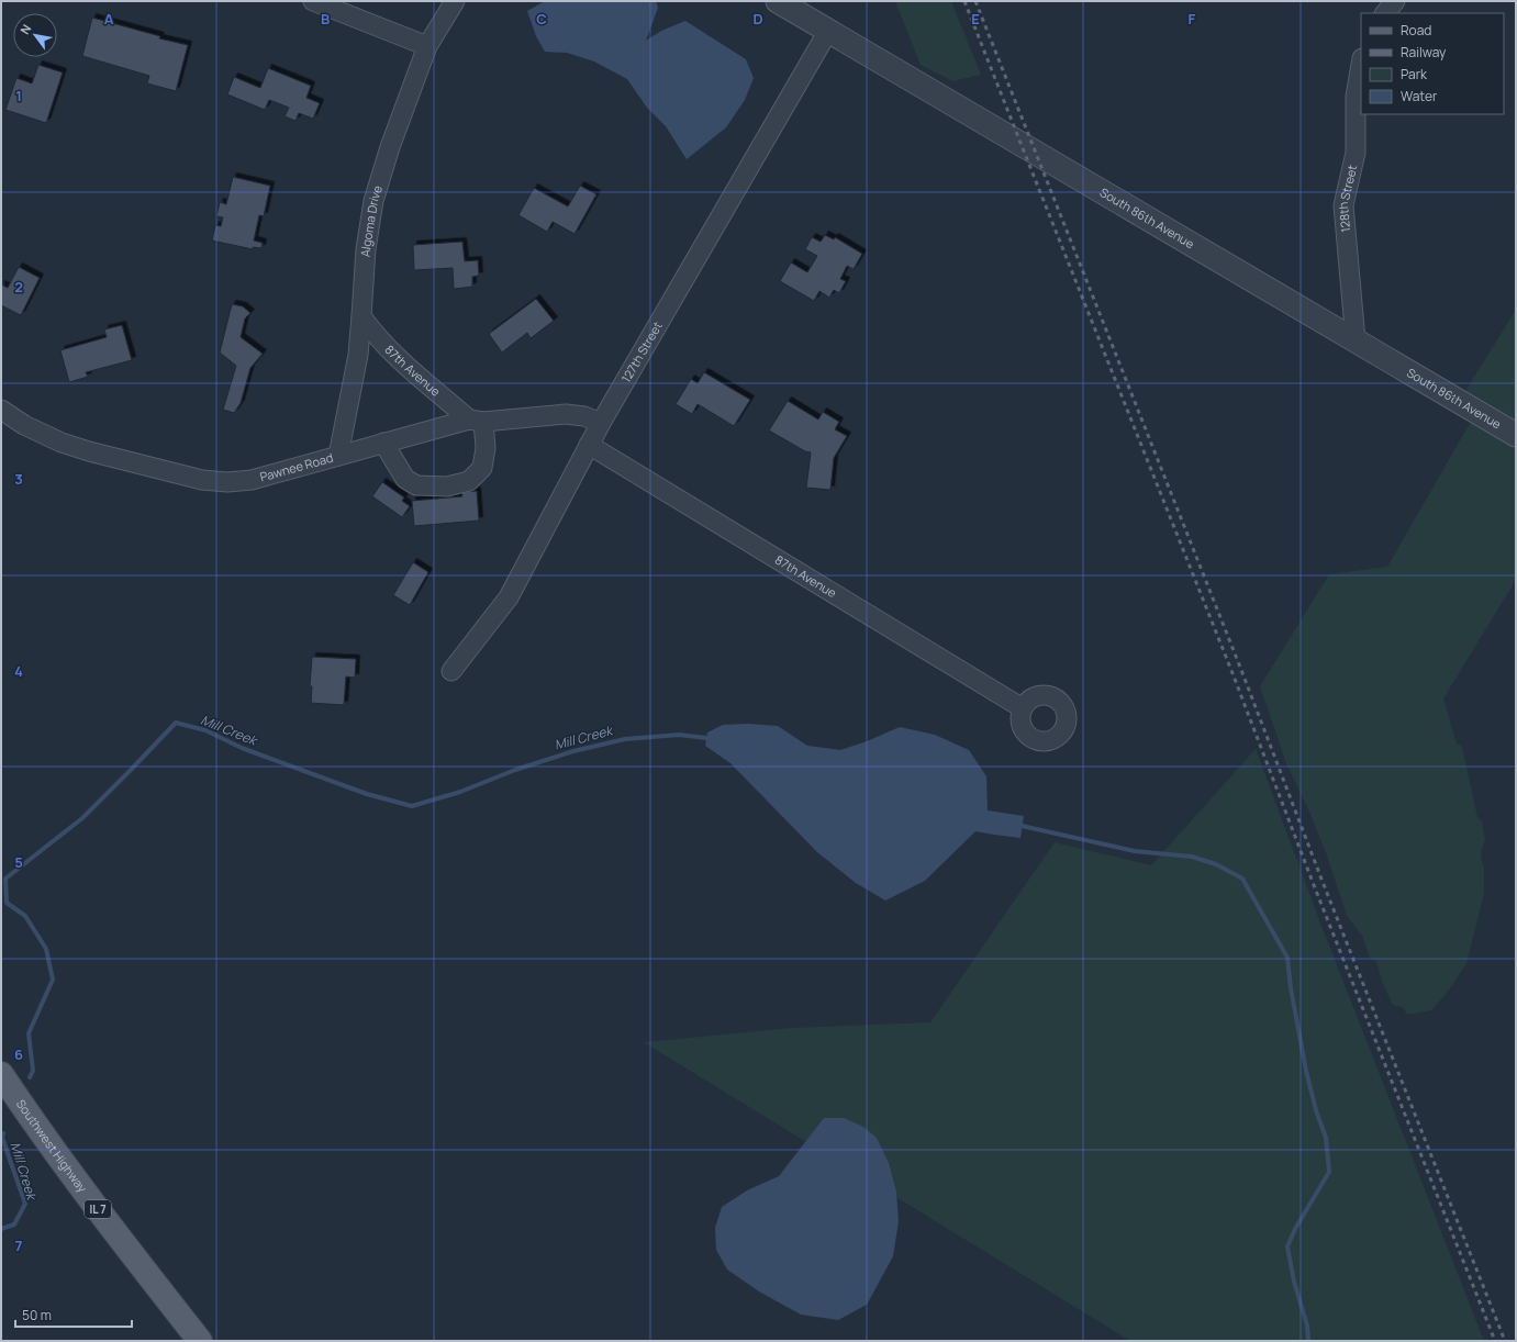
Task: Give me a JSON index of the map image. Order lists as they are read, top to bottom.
{
  "streets": {
    "main road": ["Southwest Highway", "IL 7"],
    "street": [
      "128th Street",
      "South 86th Avenue",
      "Algoma Drive",
      "127th Street",
      "87th Avenue",
      "Pawnee Road"
    ]
  },
  "crossings": [
    ["128th Street", "South 86th Avenue"],
    ["South 86th Avenue", "127th Street"],
    ["Algoma Drive", "87th Avenue"],
    ["Algoma Drive", "Pawnee Road"],
    ["127th Street", "87th Avenue"],
    ["127th Street", "Pawnee Road"],
    ["87th Avenue", "Pawnee Road"]
  ],
  "water": ["Mill Creek"],
  "legend": [
    "Road",
    "Railway",
    "Park",
    "Water"
  ],
  "scale_bar": "50 m",
  "north": "top left",
  "grid": {
    "columns": [
      "A",
      "B",
      "C",
      "D",
      "E",
      "F"
    ],
    "rows": [
      "1",
      "2",
      "3",
      "4",
      "5",
      "6",
      "7"
    ]
  }
}
